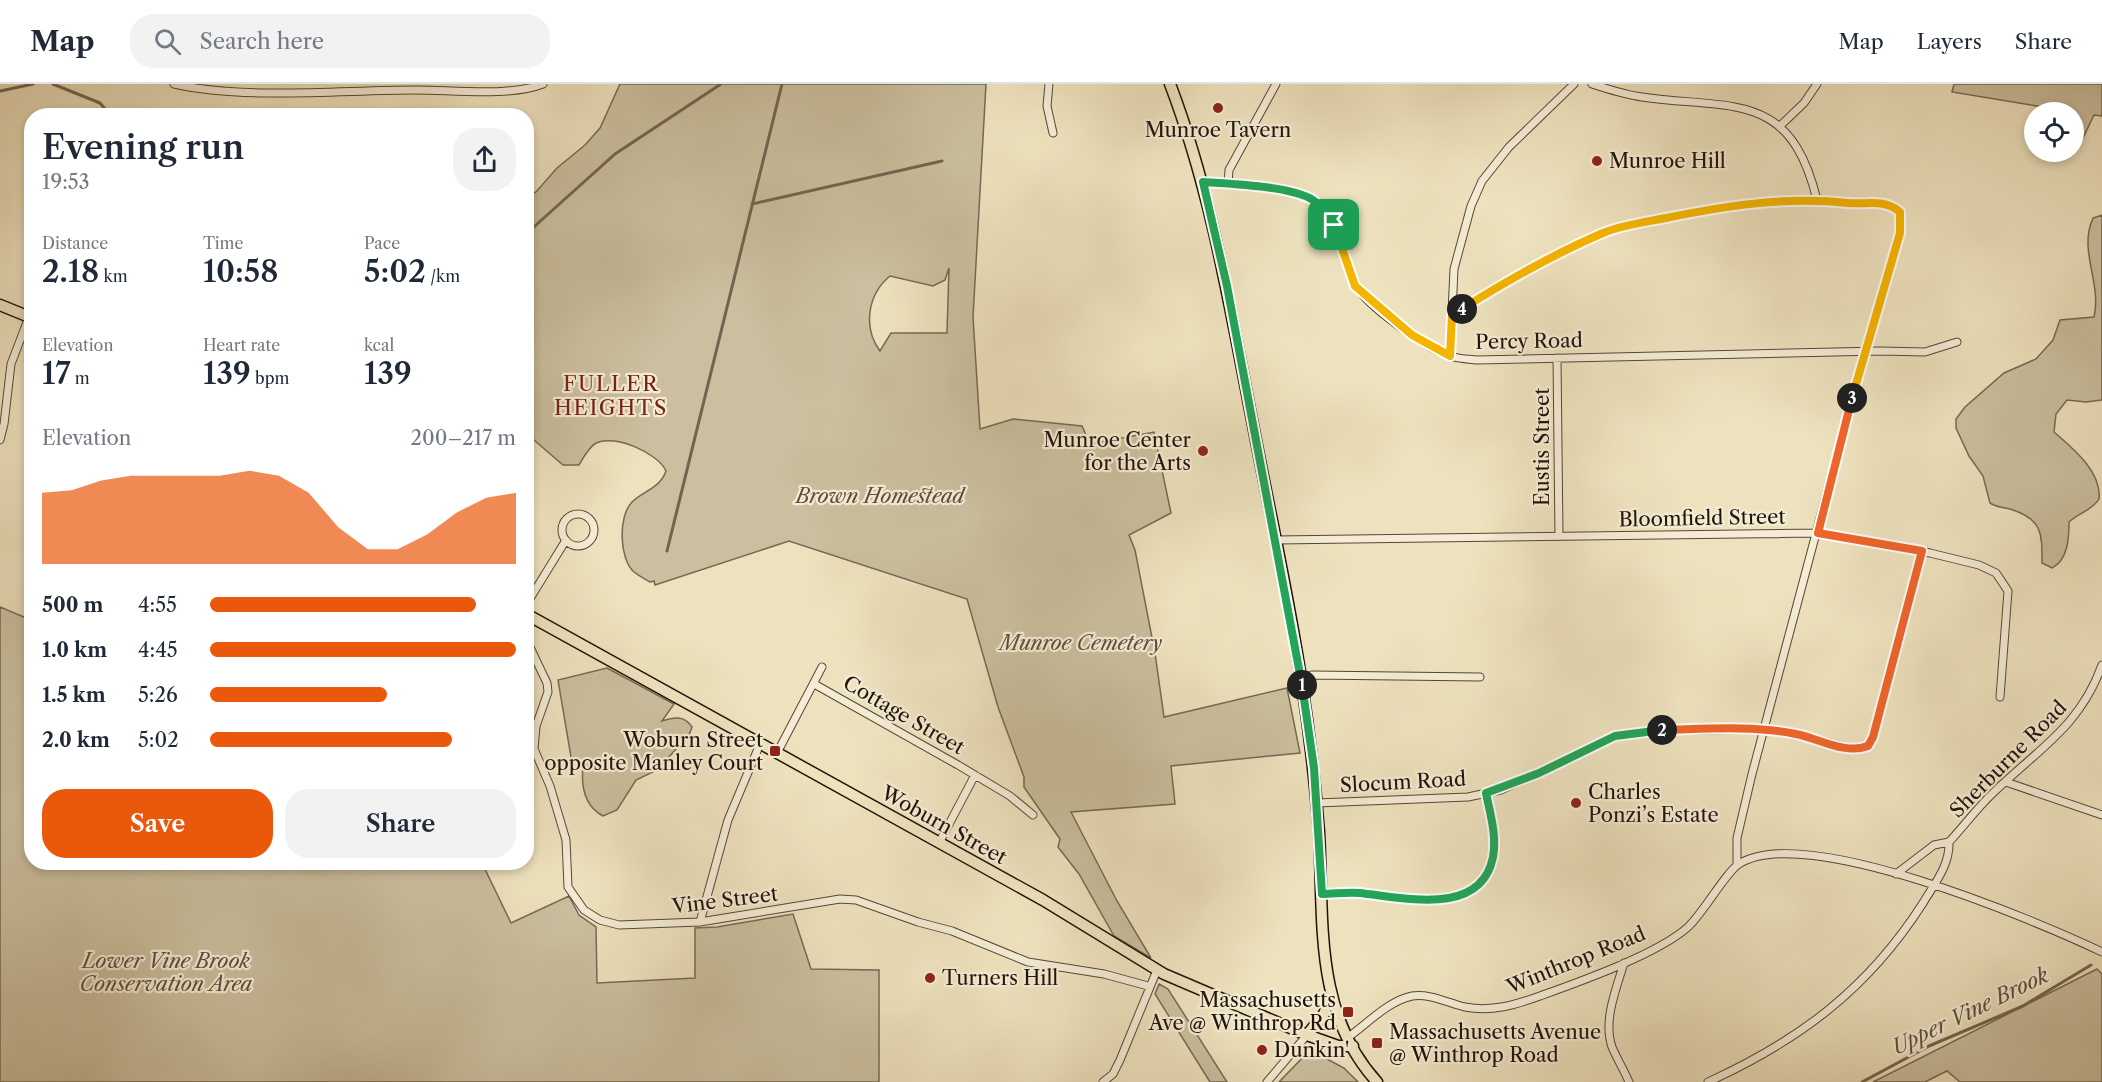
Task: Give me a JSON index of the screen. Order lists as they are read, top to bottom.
{
  "streets": {
    "main road": ["Woburn Street"],
    "street": [
      "Percy Road",
      "Eustis Street",
      "Bloomfield Street",
      "Cottage Street",
      "Sherburne Road",
      "Slocum Road",
      "Vine Street",
      "Winthrop Road"
    ]
  },
  "crossings": [
    ["Percy Road", "Eustis Street"],
    ["Eustis Street", "Bloomfield Street"],
    ["Bloomfield Street", "Slocum Road"],
    ["Cottage Street", "Woburn Street"],
    ["Woburn Street", "Winthrop Road"]
  ],
  "districts": ["FULLER HEIGHTS"],
  "water": ["Upper Vine Brook"],
  "parks": ["Brown Homestead", "Munroe Cemetery", "Lower Vine Brook Conservation Area"],
  "places": {
    "other": [
      "Munroe Tavern",
      "Munroe Hill",
      "Munroe Center for the Arts",
      "Charles Ponzi’s Estate",
      "Turners Hill",
      "Dunkin'"
    ],
    "transit": ["Woburn Street opposite Manley Court", "Massachusetts Ave @ Winthrop Rd", "Massachusetts Avenue @ Winthrop Road"]
  },
  "page": {
    "header": "Map",
    "search": "Search here",
    "nav": ["Map", "Layers", "Share"],
    "heading": ["Evening run", "19:53"],
    "stats": [
      ["Distance", "2.18 km"],
      ["Time", "10:58"],
      ["Pace", "5:02 /km"],
      ["Elevation", "17 m"],
      ["Heart rate", "139 bpm"],
      ["kcal", "139"]
    ],
    "pins": [
      "4",
      "3",
      "1",
      "2"
    ],
    "chart": ["Elevation", "200–217 m"],
    "list": [
      {
        "name": "500 m",
        "note": "4:55"
      },
      {
        "name": "1.0 km",
        "note": "4:45"
      },
      {
        "name": "1.5 km",
        "note": "5:26"
      },
      {
        "name": "2.0 km",
        "note": "5:02"
      }
    ],
    "buttons": ["Save", "Share"]
  }
}
